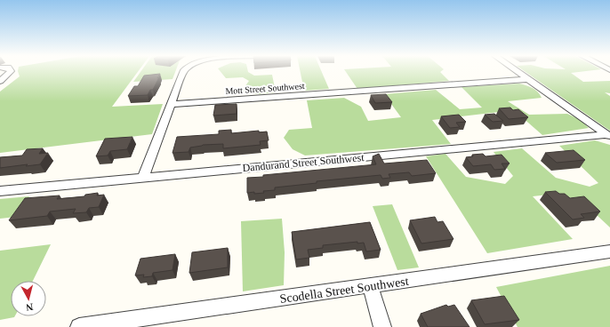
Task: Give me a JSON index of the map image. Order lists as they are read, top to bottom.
{
  "streets": {
    "street": ["Mott Street Southwest", "Dandurand Street Southwest", "Scodella Street Southwest"]
  },
  "north": "bottom"
}
